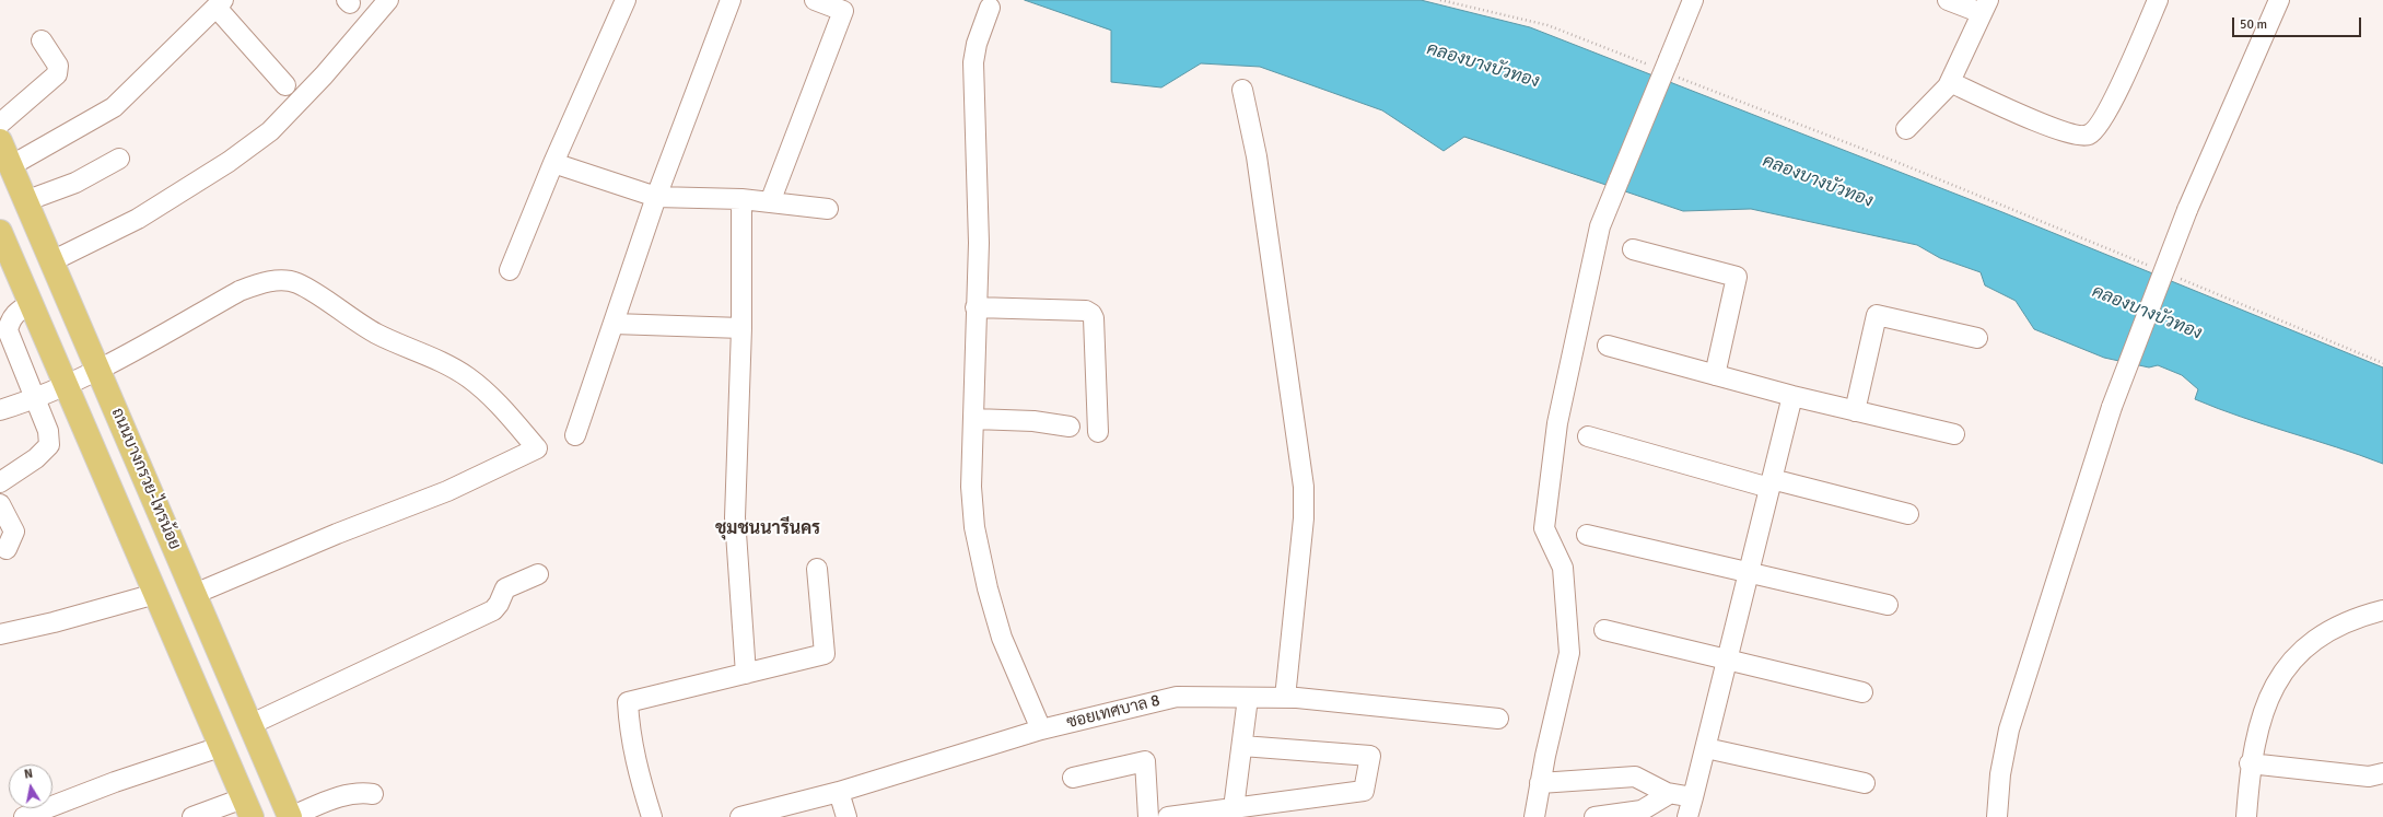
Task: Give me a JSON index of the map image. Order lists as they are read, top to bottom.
{
  "streets": {
    "main road": ["ถนนบางกรวย-ไทรน้อย"],
    "street": ["ซอยเทศบาล 8"]
  },
  "districts": ["ชุมชนนารีนคร"],
  "water": ["คลองบางบัวทอง"],
  "scale_bar": "50 m",
  "north": "top"
}
